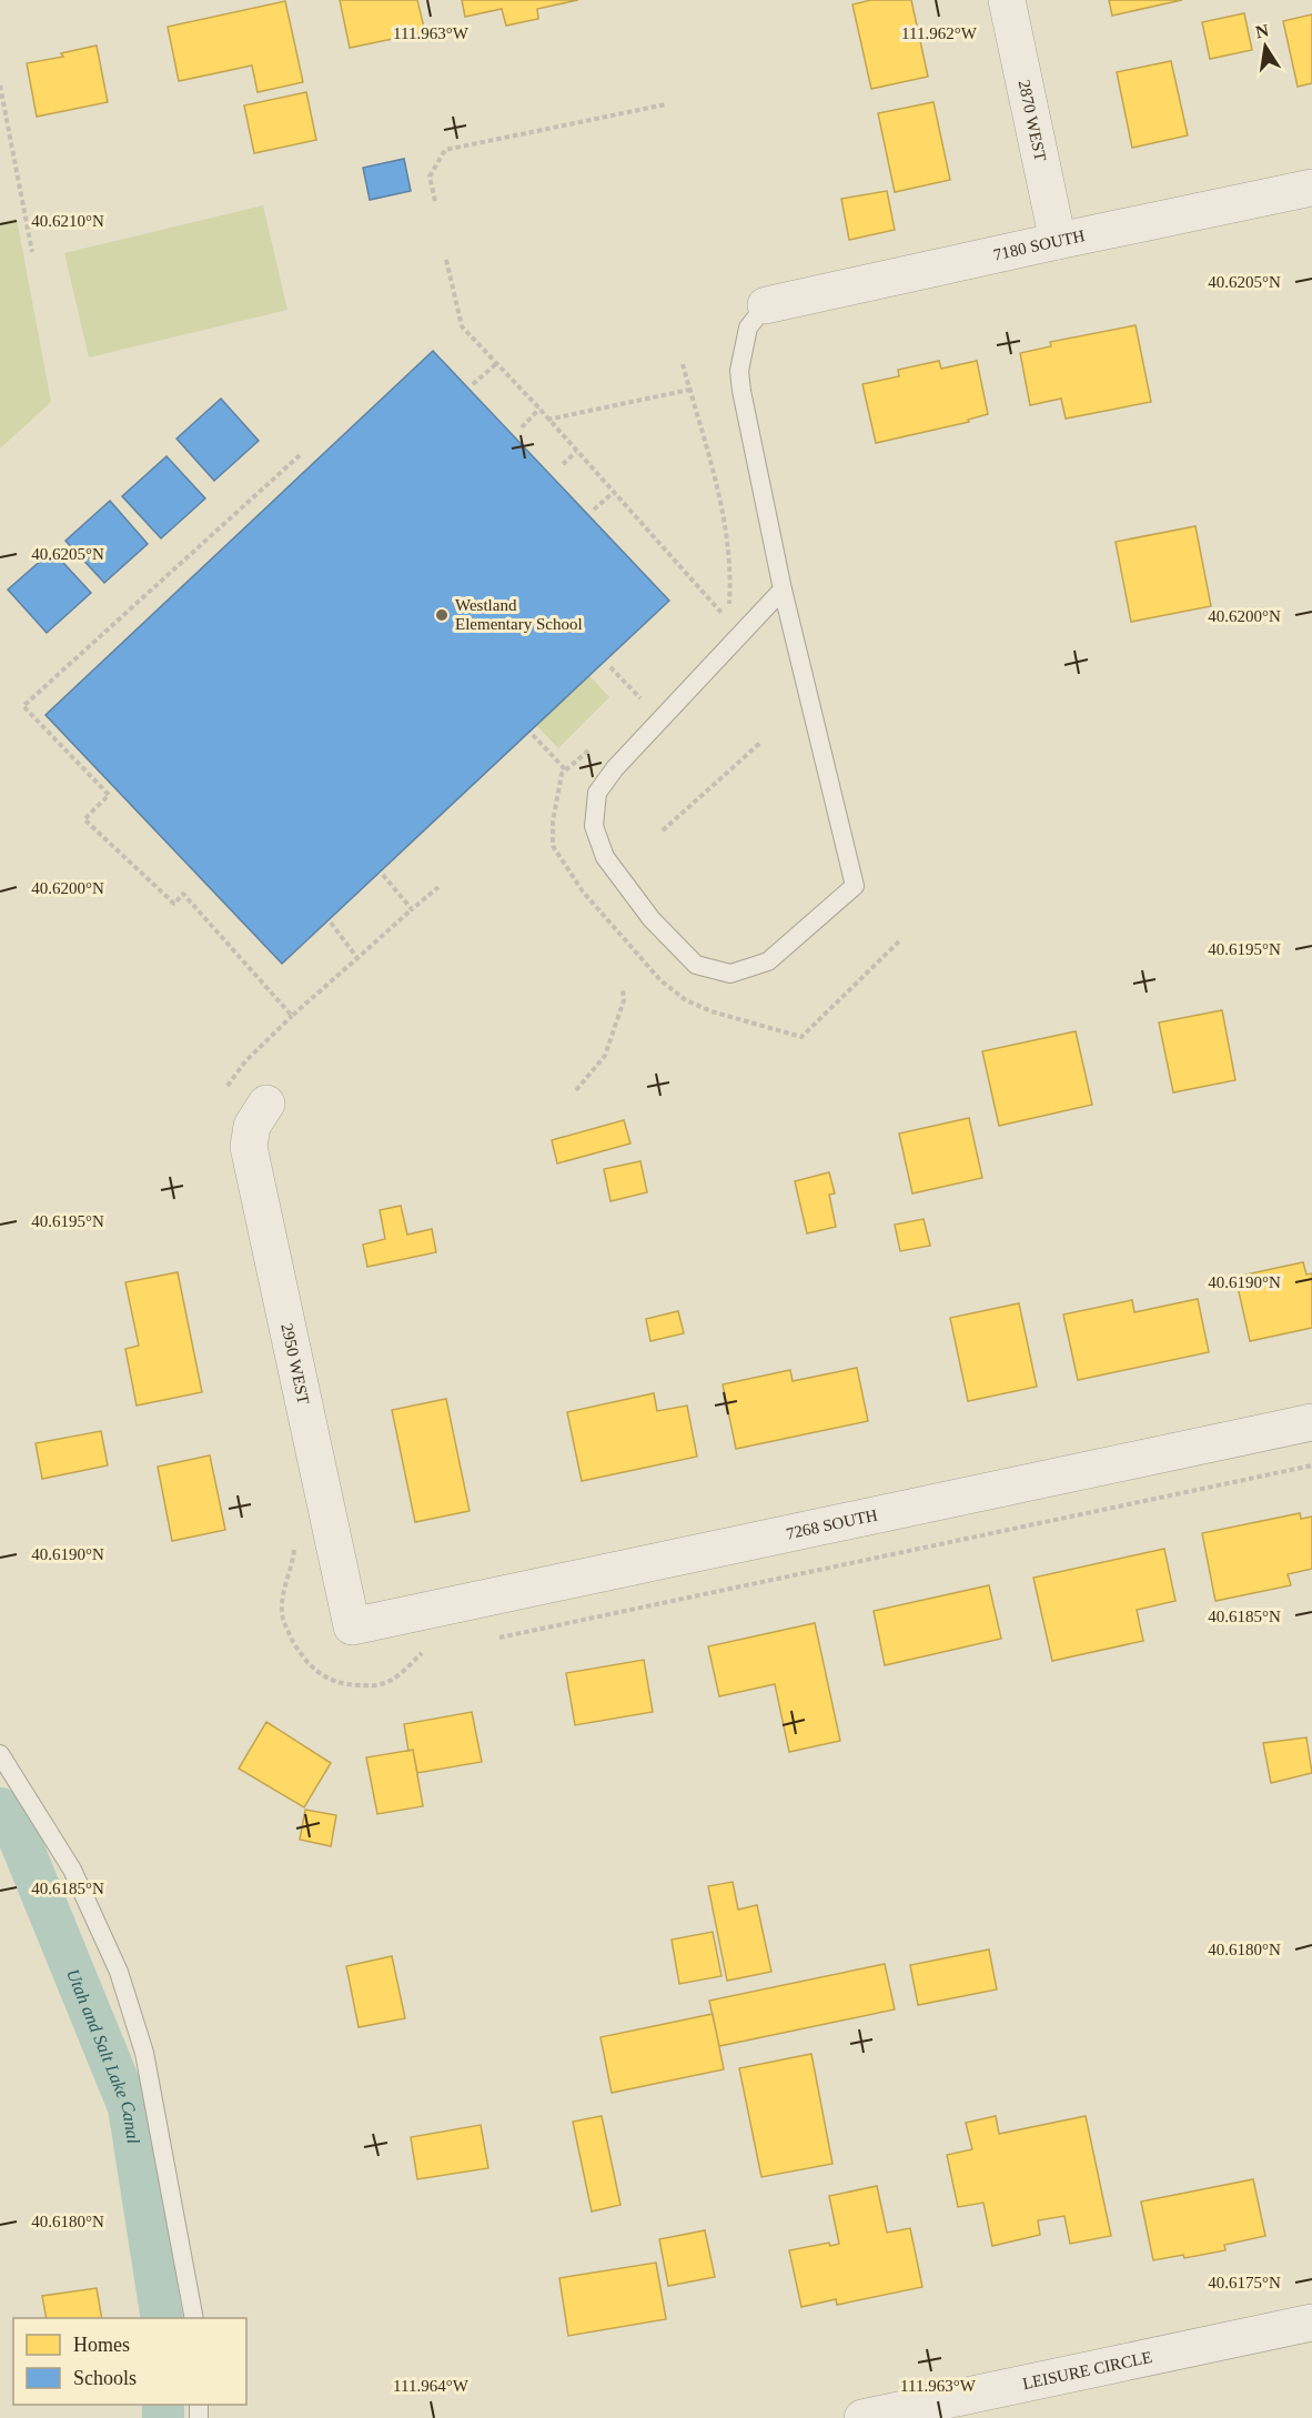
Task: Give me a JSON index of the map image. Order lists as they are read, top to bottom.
{
  "streets": {
    "street": [
      "2870 WEST",
      "7180 SOUTH",
      "2950 WEST",
      "7268 SOUTH",
      "LEISURE CIRCLE"
    ]
  },
  "crossings": [
    ["2870 WEST", "7180 SOUTH"],
    ["2950 WEST", "7268 SOUTH"]
  ],
  "water": ["Utah and Salt Lake Canal"],
  "places": ["Westland Elementary School"],
  "legend": ["Homes", "Schools"],
  "north": "top",
  "coordinates": [
    "111.963°W",
    "111.962°W",
    "40.6210°N",
    "40.6205°N",
    "40.6200°N",
    "40.6195°N",
    "40.6190°N",
    "40.6185°N",
    "40.6180°N",
    "40.6175°N",
    "111.964°W"
  ]
}
